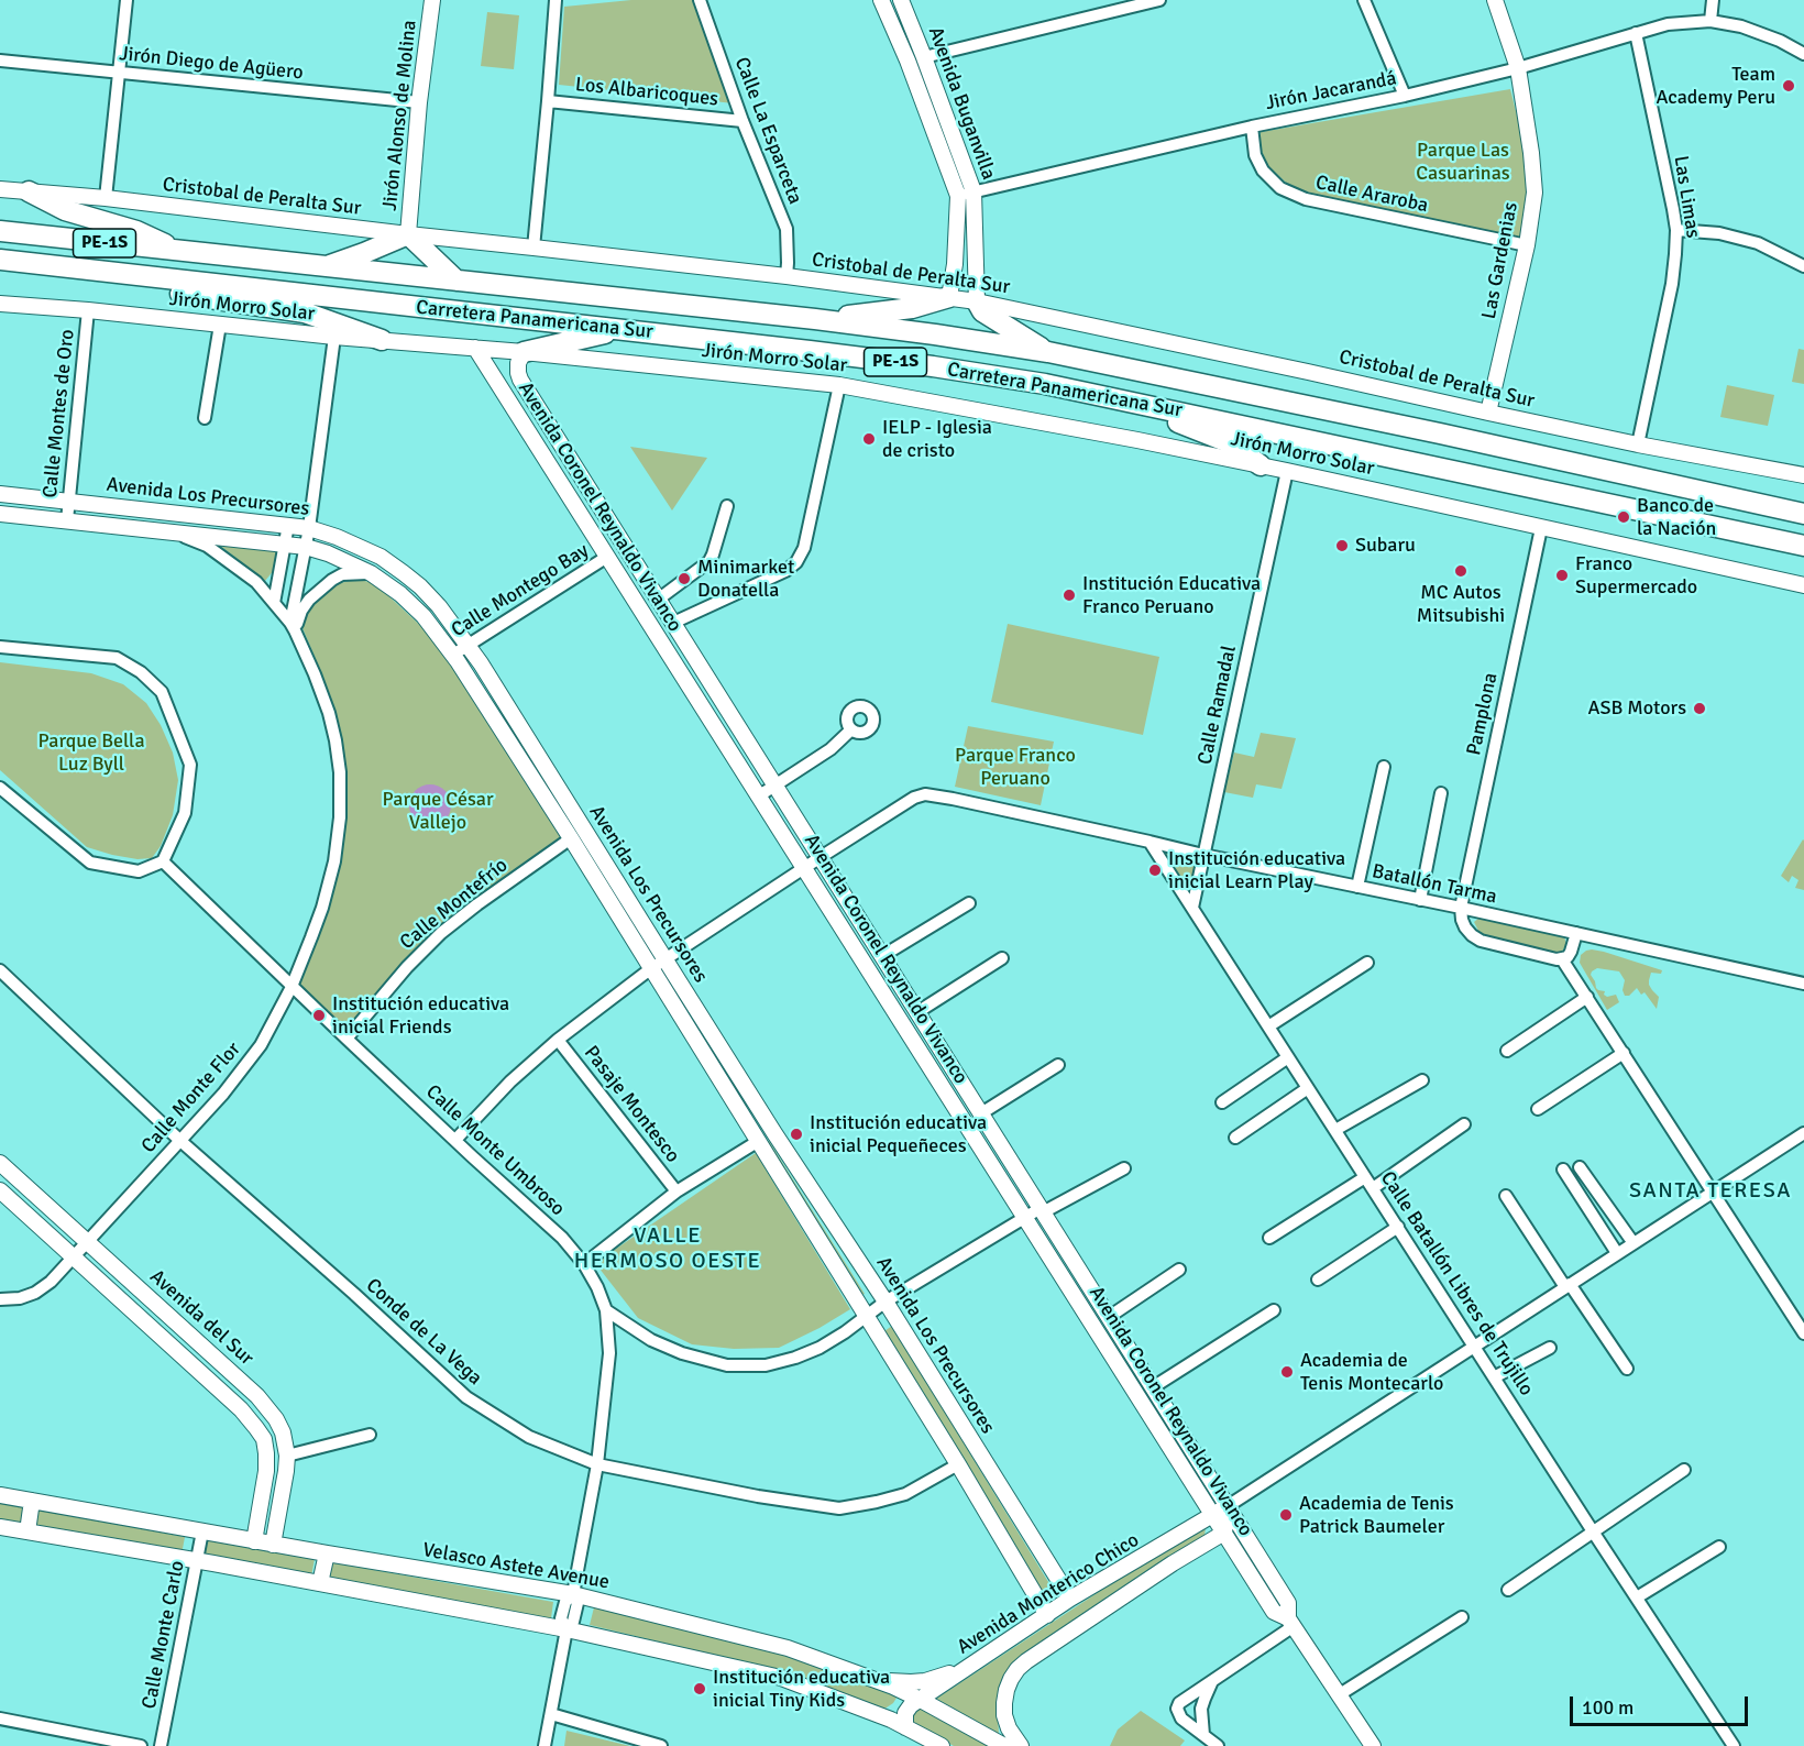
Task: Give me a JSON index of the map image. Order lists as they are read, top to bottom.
{
  "streets": {
    "highway": ["PE-1S", "Carretera Panamericana Sur"],
    "street": [
      "Jirón Diego de Agüero",
      "Jirón Jacarandá",
      "Los Albaricoques",
      "Avenida Buganvilla",
      "Jirón Alonso de Molina",
      "Calle La Esparceta",
      "Calle Araroba",
      "Cristobal de Peralta Sur",
      "Las Limas",
      "Las Gardenias",
      "Jirón Morro Solar",
      "Calle Montes de Oro",
      "Avenida Los Precursores",
      "Avenida Coronel Reynaldo Vivanco",
      "Calle Montego Bay",
      "Calle Ramadal",
      "Pamplona",
      "Batallón Tarma",
      "Calle Montefrío",
      "Calle Monte Flor",
      "Pasaje Montesco",
      "Calle Monte Umbroso",
      "Calle Batallón Libres de Trujillo",
      "Avenida del Sur",
      "Conde de La Vega",
      "Velasco Astete Avenue",
      "Avenida Monterico Chico",
      "Calle Monte Carlo"
    ]
  },
  "crossings": [
    ["Jirón Diego de Agüero", "Jirón Alonso de Molina"],
    ["Jirón Jacarandá", "Avenida Buganvilla"],
    ["Jirón Jacarandá", "Calle Araroba"],
    ["Jirón Jacarandá", "Las Limas"],
    ["Jirón Jacarandá", "Las Gardenias"],
    ["Los Albaricoques", "Calle La Esparceta"],
    ["Avenida Buganvilla", "Cristobal de Peralta Sur"],
    ["Jirón Alonso de Molina", "Cristobal de Peralta Sur"],
    ["Calle La Esparceta", "Cristobal de Peralta Sur"],
    ["Calle Araroba", "Las Gardenias"],
    ["Cristobal de Peralta Sur", "Las Limas"],
    ["Cristobal de Peralta Sur", "Las Gardenias"],
    ["Jirón Morro Solar", "Calle Montes de Oro"],
    ["Jirón Morro Solar", "Avenida Coronel Reynaldo Vivanco"],
    ["Jirón Morro Solar", "Calle Ramadal"],
    ["Jirón Morro Solar", "Pamplona"],
    ["Calle Montes de Oro", "Avenida Los Precursores"],
    ["Avenida Los Precursores", "Calle Montego Bay"],
    ["Avenida Los Precursores", "Batallón Tarma"],
    ["Avenida Los Precursores", "Calle Montefrío"],
    ["Avenida Los Precursores", "Calle Monte Flor"],
    ["Avenida Los Precursores", "Conde de La Vega"],
    ["Avenida Los Precursores", "Avenida Monterico Chico"],
    ["Avenida Coronel Reynaldo Vivanco", "Calle Montego Bay"],
    ["Avenida Coronel Reynaldo Vivanco", "Batallón Tarma"],
    ["Avenida Coronel Reynaldo Vivanco", "Avenida Monterico Chico"],
    ["Calle Ramadal", "Batallón Tarma"],
    ["Calle Ramadal", "Calle Batallón Libres de Trujillo"],
    ["Pamplona", "Batallón Tarma"],
    ["Batallón Tarma", "Calle Batallón Libres de Trujillo"],
    ["Calle Montefrío", "Calle Monte Umbroso"],
    ["Calle Monte Flor", "Calle Monte Umbroso"],
    ["Calle Monte Flor", "Avenida del Sur"],
    ["Calle Monte Flor", "Conde de La Vega"],
    ["Calle Monte Umbroso", "Conde de La Vega"],
    ["Calle Monte Umbroso", "Velasco Astete Avenue"],
    ["Calle Batallón Libres de Trujillo", "Avenida Monterico Chico"],
    ["Avenida del Sur", "Velasco Astete Avenue"],
    ["Velasco Astete Avenue", "Avenida Monterico Chico"],
    ["Velasco Astete Avenue", "Calle Monte Carlo"]
  ],
  "districts": ["SANTA TERESA", "VALLE HERMOSO OESTE"],
  "parks": [
    "Parque Las Casuarinas",
    "Parque Bella Luz Byll",
    "Parque Franco Peruano",
    "Parque César Vallejo"
  ],
  "places": [
    "Team Academy Peru",
    "IELP - Iglesia de cristo",
    "Banco de la Nación",
    "Subaru",
    "MC Autos Mitsubishi",
    "Franco Supermercado",
    "Minimarket Donatella",
    "Institución Educativa Franco Peruano",
    "ASB Motors",
    "Institución educativa inicial Learn Play",
    "Institución educativa inicial Friends",
    "Institución educativa inicial Pequeñeces",
    "Academia de Tenis Montecarlo",
    "Academia de Tenis Patrick Baumeler",
    "Institución educativa inicial Tiny Kids"
  ],
  "scale_bar": "100 m"
}
